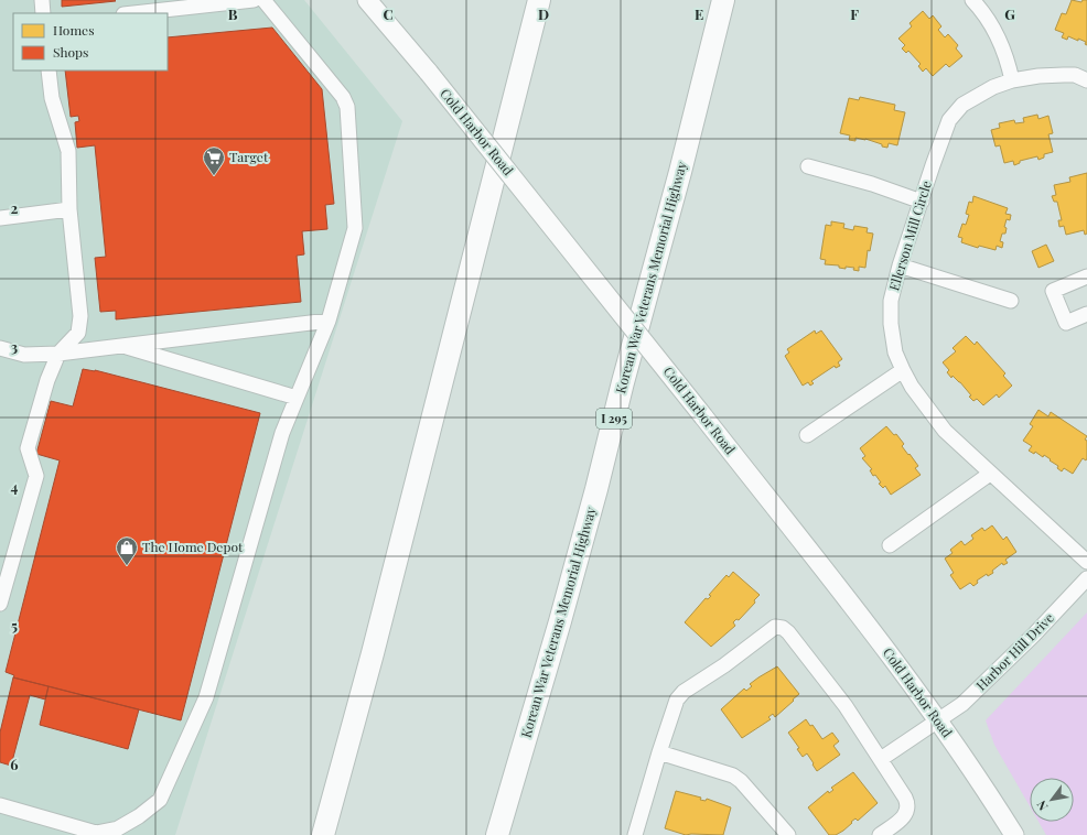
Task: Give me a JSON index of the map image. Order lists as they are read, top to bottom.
{
  "streets": {
    "highway": ["Korean War Veterans Memorial Highway", "I 295"],
    "main road": ["Cold Harbor Road"],
    "street": ["Ellerson Mill Circle", "Harbor Hill Drive"]
  },
  "crossings": [
    ["Cold Harbor Road", "Harbor Hill Drive"]
  ],
  "places": {
    "supermarket": ["Target"],
    "shop": ["The Home Depot"]
  },
  "legend": ["Homes", "Shops"],
  "north": "bottom left",
  "grid": {
    "columns": [
      "B",
      "C",
      "D",
      "E",
      "F",
      "G"
    ],
    "rows": [
      "2",
      "3",
      "4",
      "5",
      "6"
    ]
  }
}
